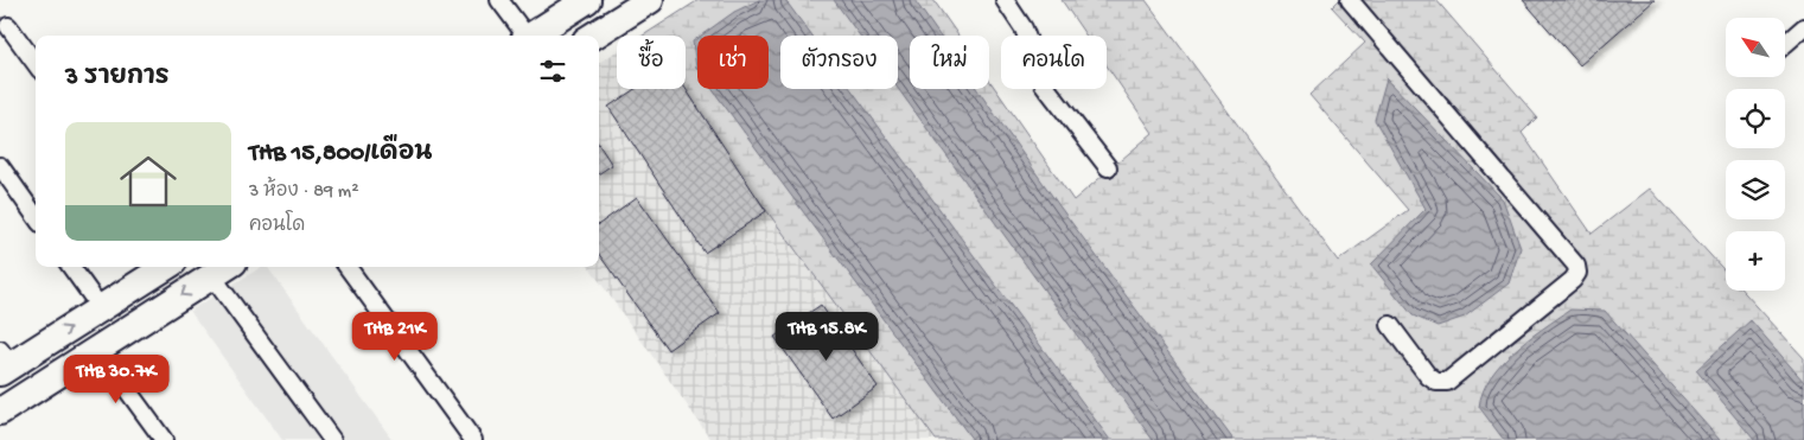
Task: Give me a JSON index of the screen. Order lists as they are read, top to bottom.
{
  "north": "top left",
  "page": {
    "map_buttons": "+",
    "chip": [
      "ซื้อ",
      "เช่า",
      "ตัวกรอง",
      "ใหม่",
      "คอนโด"
    ],
    "heading": "3 รายการ",
    "list": [
      {
        "name": "THB 15,800/เดือน",
        "note": "3 ห้อง · 89 m² · คอนโด"
      }
    ],
    "price": ["THB 21K", "THB 15.8K", "THB 30.7K"]
  }
}
